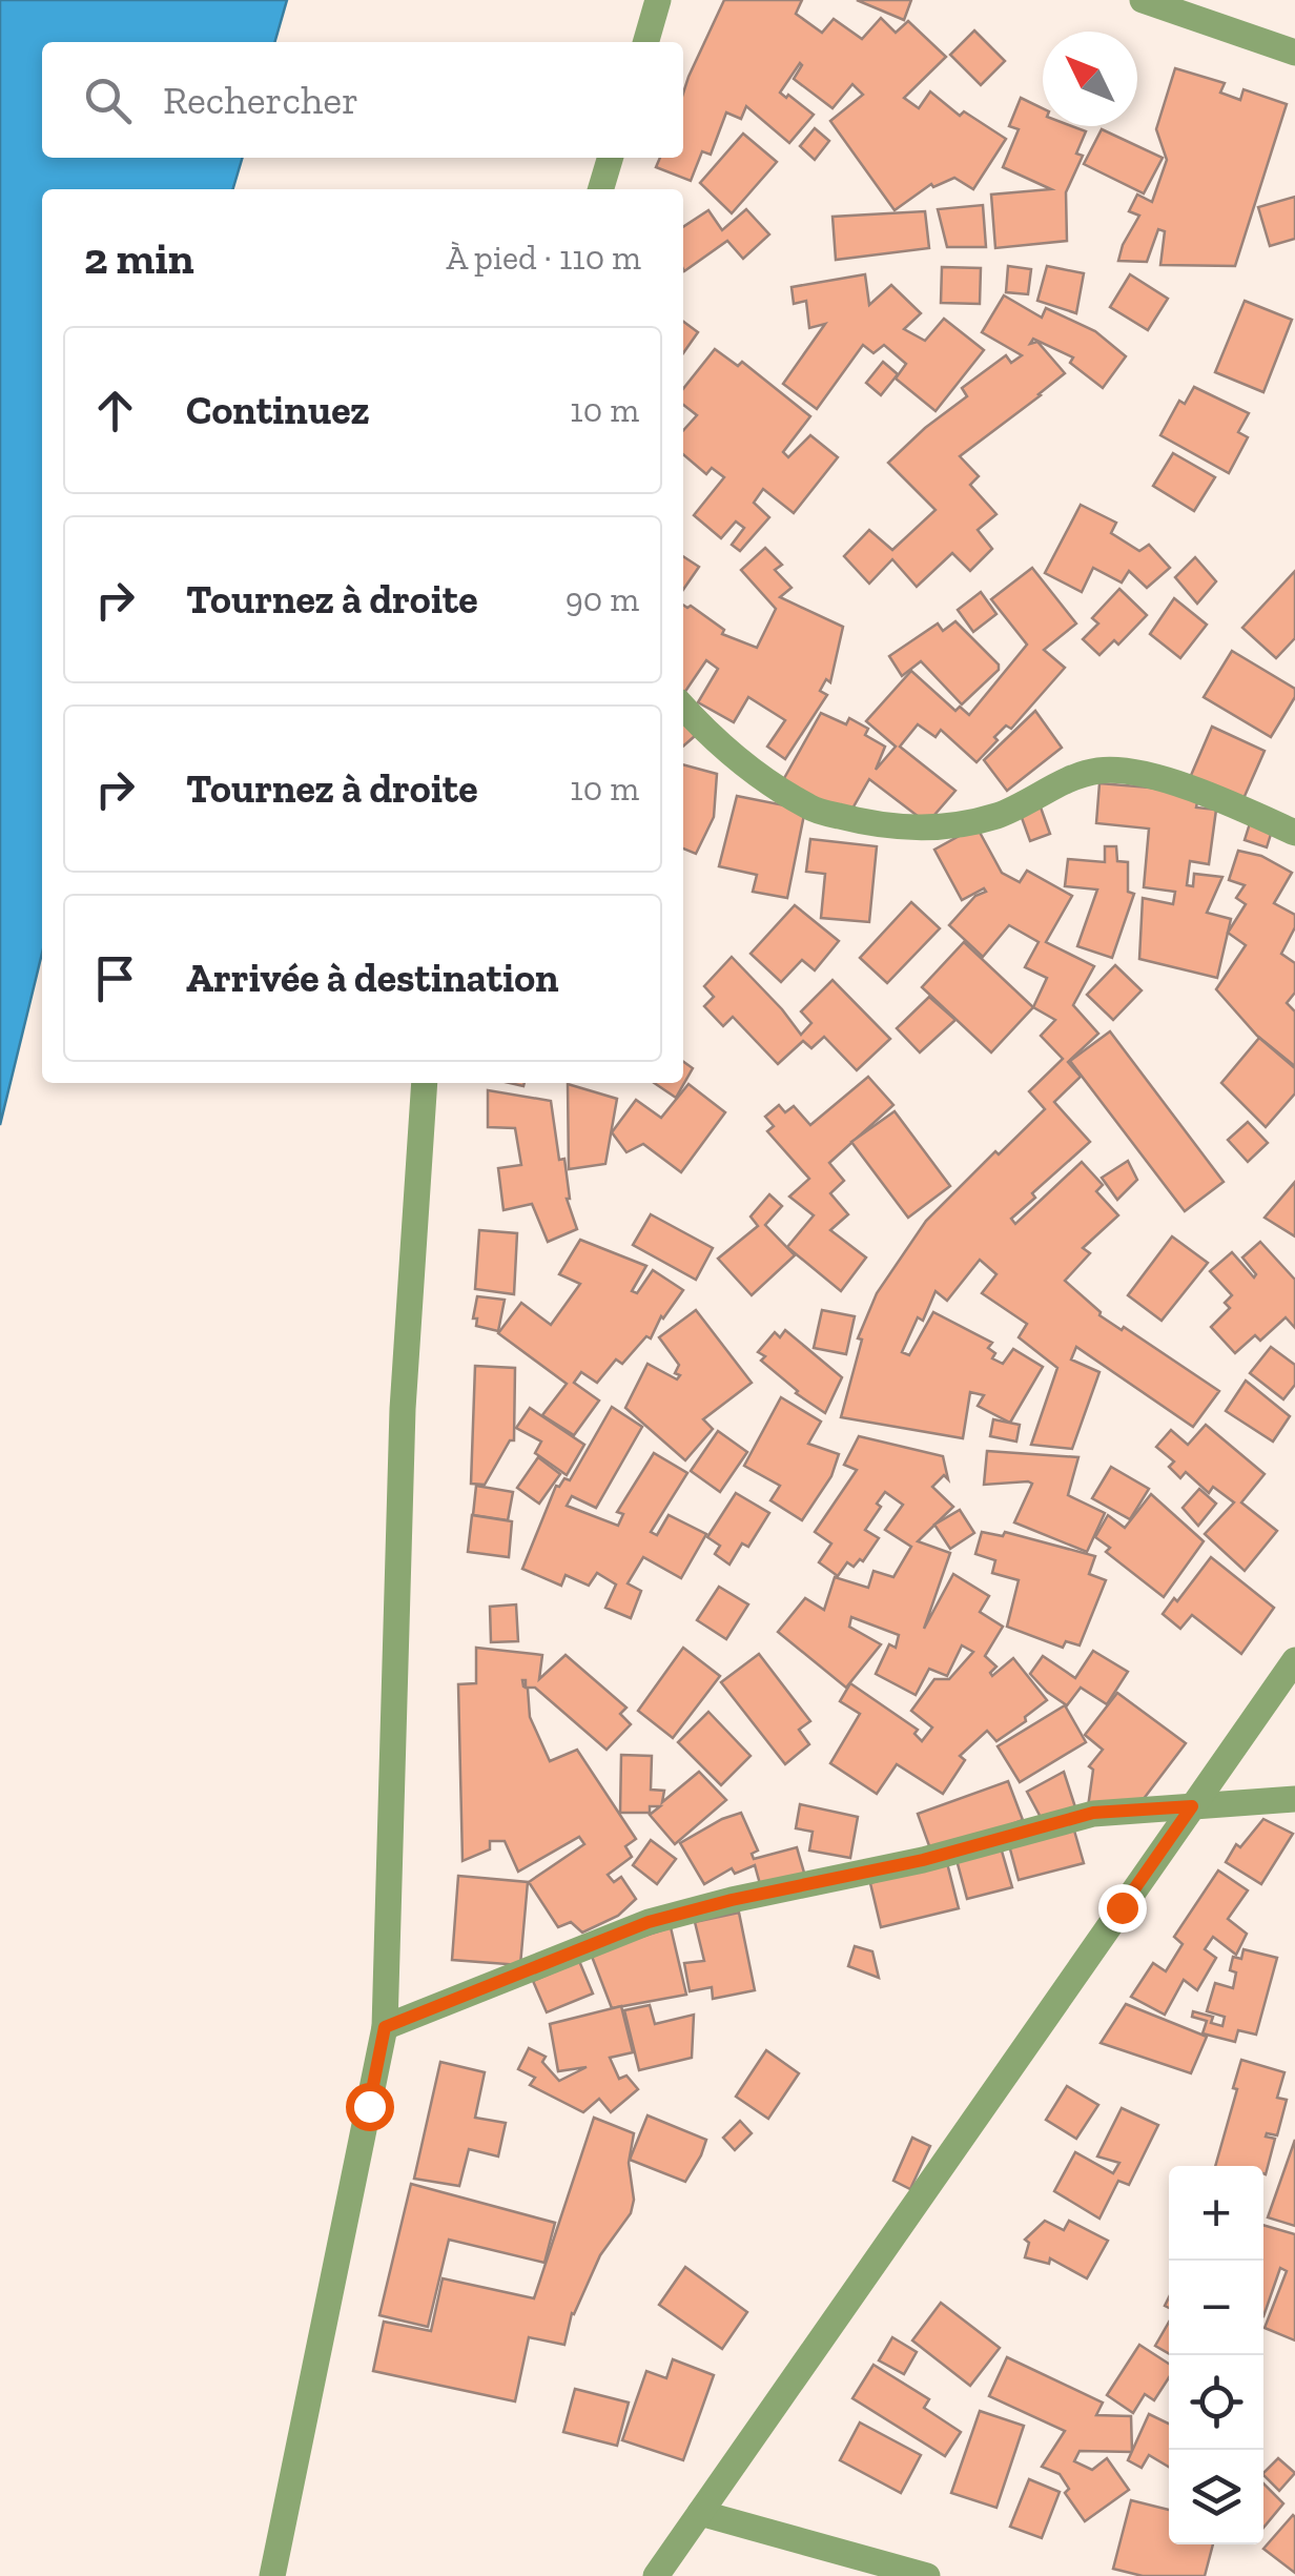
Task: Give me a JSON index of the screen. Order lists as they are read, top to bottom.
{
  "north": "top left",
  "page": {
    "search": "Rechercher",
    "heading": ["2 min", "À pied · 110 m"],
    "list": [
      ["Continuez", "10 m"],
      ["Tournez à droite", "90 m"],
      ["Tournez à droite", "10 m"],
      "Arrivée à destination"
    ],
    "map_buttons": ["+", "−"]
  }
}
